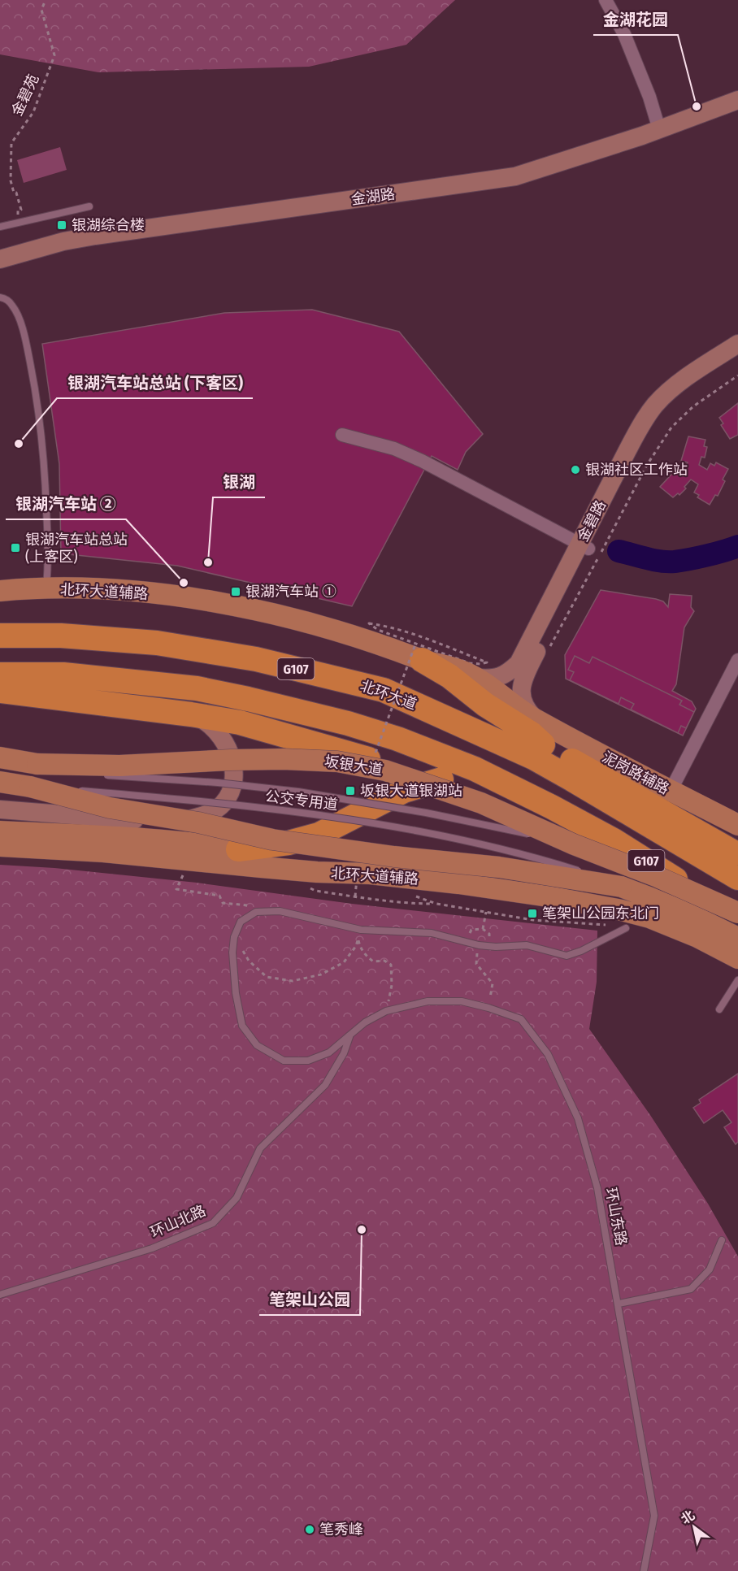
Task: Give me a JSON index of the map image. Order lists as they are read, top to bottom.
{
  "streets": {
    "highway": ["G107", "北环大道"],
    "main road": ["北环大道辅路", "坂银大道", "泥岗路辅路"],
    "street": ["金湖路", "金碧路"],
    "lane": ["公交专用道", "环山东路", "环山北路"],
    "path": ["金碧苑"]
  },
  "crossings": [
    ["金碧路", "北环大道辅路"],
    ["金碧路", "泥岗路辅路"],
    ["北环大道辅路", "泥岗路辅路"],
    ["坂银大道", "公交专用道"]
  ],
  "places": {
    "other": [
      "金湖花园",
      "银湖汽车站总站 (下客区)",
      "银湖社区工作站",
      "银湖",
      "银湖汽车站 ②",
      "笔架山公园",
      "笔秀峰"
    ],
    "transit": [
      "银湖综合楼",
      "银湖汽车站总站 (上客区)",
      "银湖汽车站 ①",
      "坂银大道银湖站",
      "笔架山公园东北门"
    ]
  },
  "north": "top left"
}
